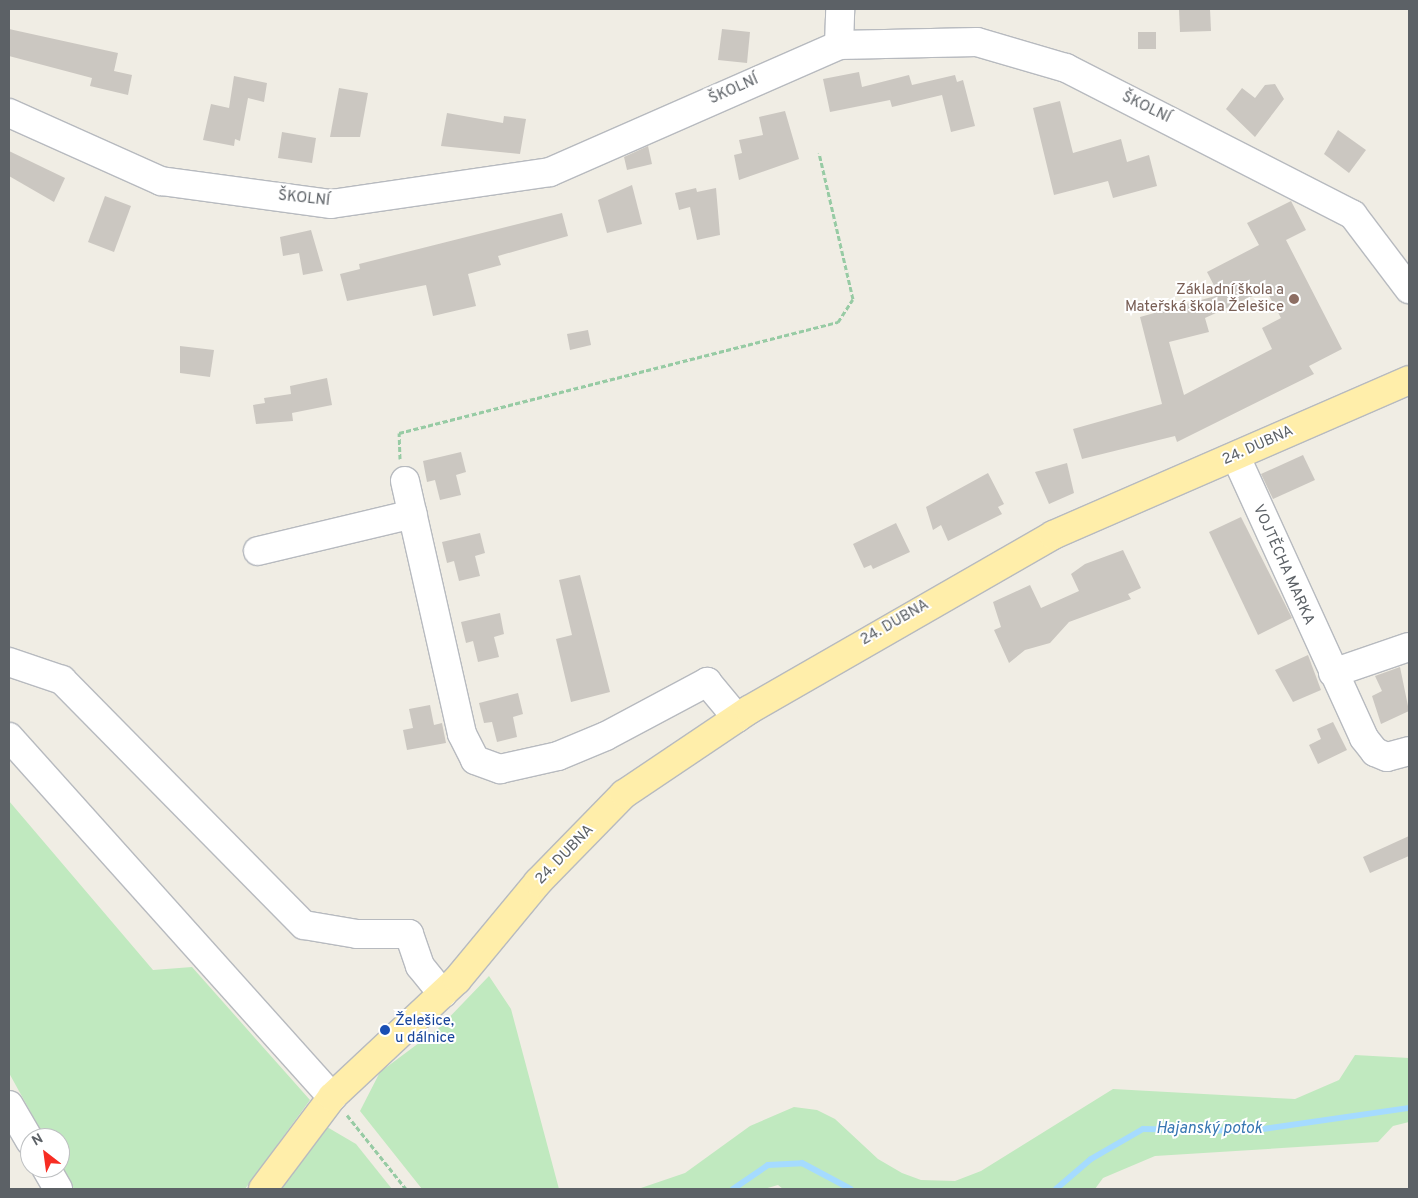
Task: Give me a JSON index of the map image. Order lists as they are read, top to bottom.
{
  "streets": {
    "main road": ["24. DUBNA"],
    "street": ["ŠKOLNÍ", "VOJTĚCHA MARKA"]
  },
  "crossings": [
    ["24. DUBNA", "VOJTĚCHA MARKA"]
  ],
  "water": ["Hajanský potok"],
  "places": ["Základní škola a Mateřská škola Želešice", "Želešice, u dálnice"],
  "north": "top left"
}
